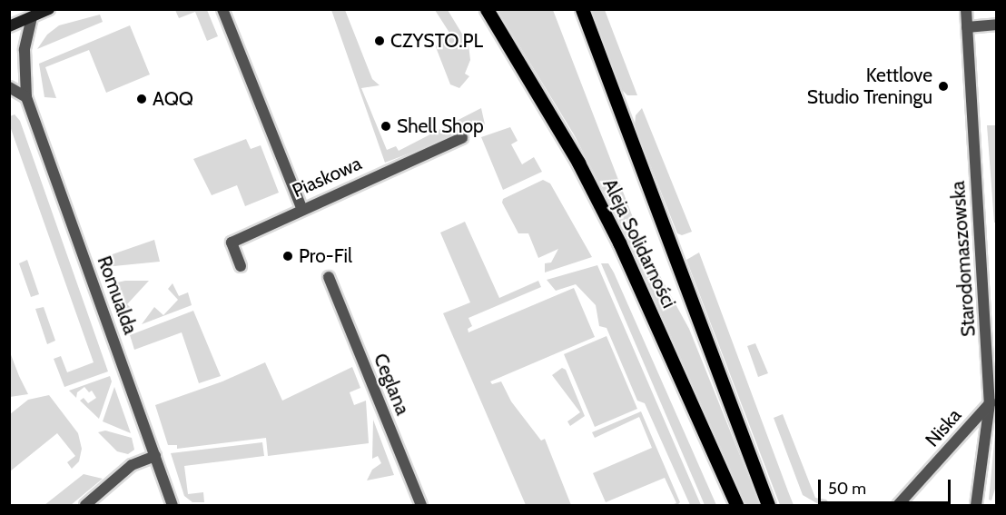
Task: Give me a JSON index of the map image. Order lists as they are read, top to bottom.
{
  "streets": {
    "main road": ["Aleja Solidarności"],
    "street": [
      "Piaskowa",
      "Starodomaszowska",
      "Romualda",
      "Ceglana",
      "Niska"
    ]
  },
  "crossings": [
    ["Starodomaszowska", "Niska"]
  ],
  "places": [
    "CZYSTO.PL",
    "Kettlove Studio Treningu",
    "AQQ",
    "Shell Shop",
    "Pro-Fil"
  ],
  "scale_bar": "50 m"
}
